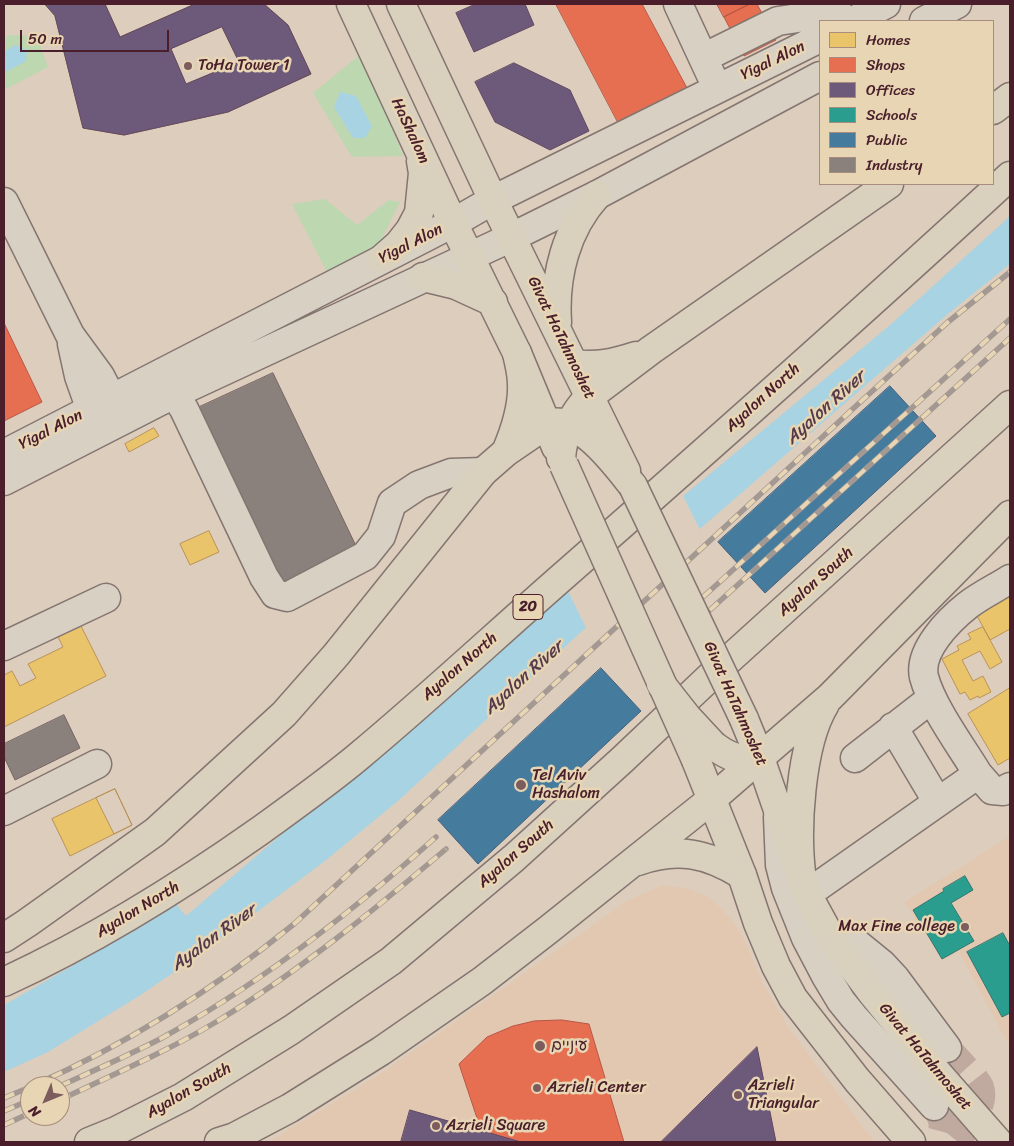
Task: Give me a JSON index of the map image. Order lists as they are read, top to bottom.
{
  "streets": {
    "main road": [
      "HaShalom",
      "Givat HaTahmoshet",
      "Ayalon North",
      "Ayalon South",
      "20"
    ],
    "street": ["Yigal Alon"]
  },
  "crossings": [
    ["Yigal Alon", "HaShalom"],
    ["Yigal Alon", "Givat HaTahmoshet"]
  ],
  "water": ["Ayalon River"],
  "places": [
    "ToHa Tower 1",
    "Tel Aviv Hashalom",
    "Max Fine college",
    "עיניים",
    "Azrieli Center",
    "Azrieli Triangular",
    "Azrieli Square"
  ],
  "legend": [
    "Homes",
    "Shops",
    "Offices",
    "Schools",
    "Public",
    "Industry"
  ],
  "scale_bar": "50 m",
  "north": "bottom left"
}
